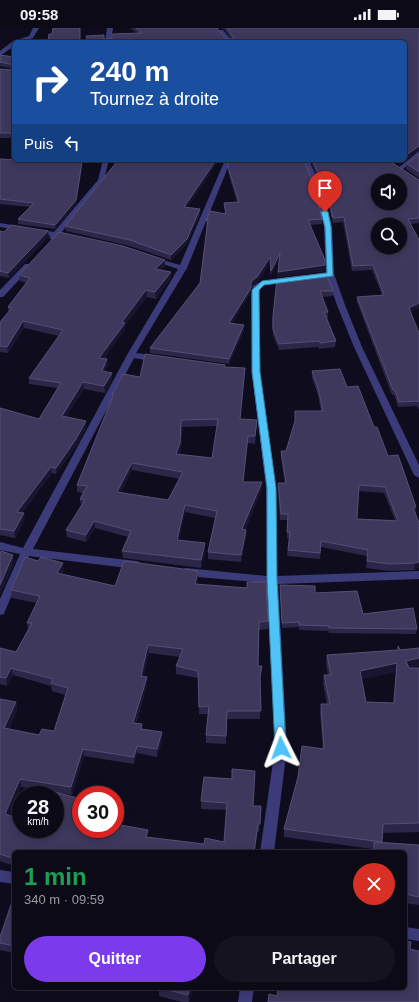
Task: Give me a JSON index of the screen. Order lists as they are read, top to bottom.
{
  "page": {
    "status": "09:58",
    "turn": ["240 m", "Tournez à droite"],
    "then": "Puis",
    "speed": "28 km/h",
    "limit": "30",
    "heading": ["1 min", "340 m · 09:59"],
    "buttons": ["Quitter", "Partager"]
  }
}
